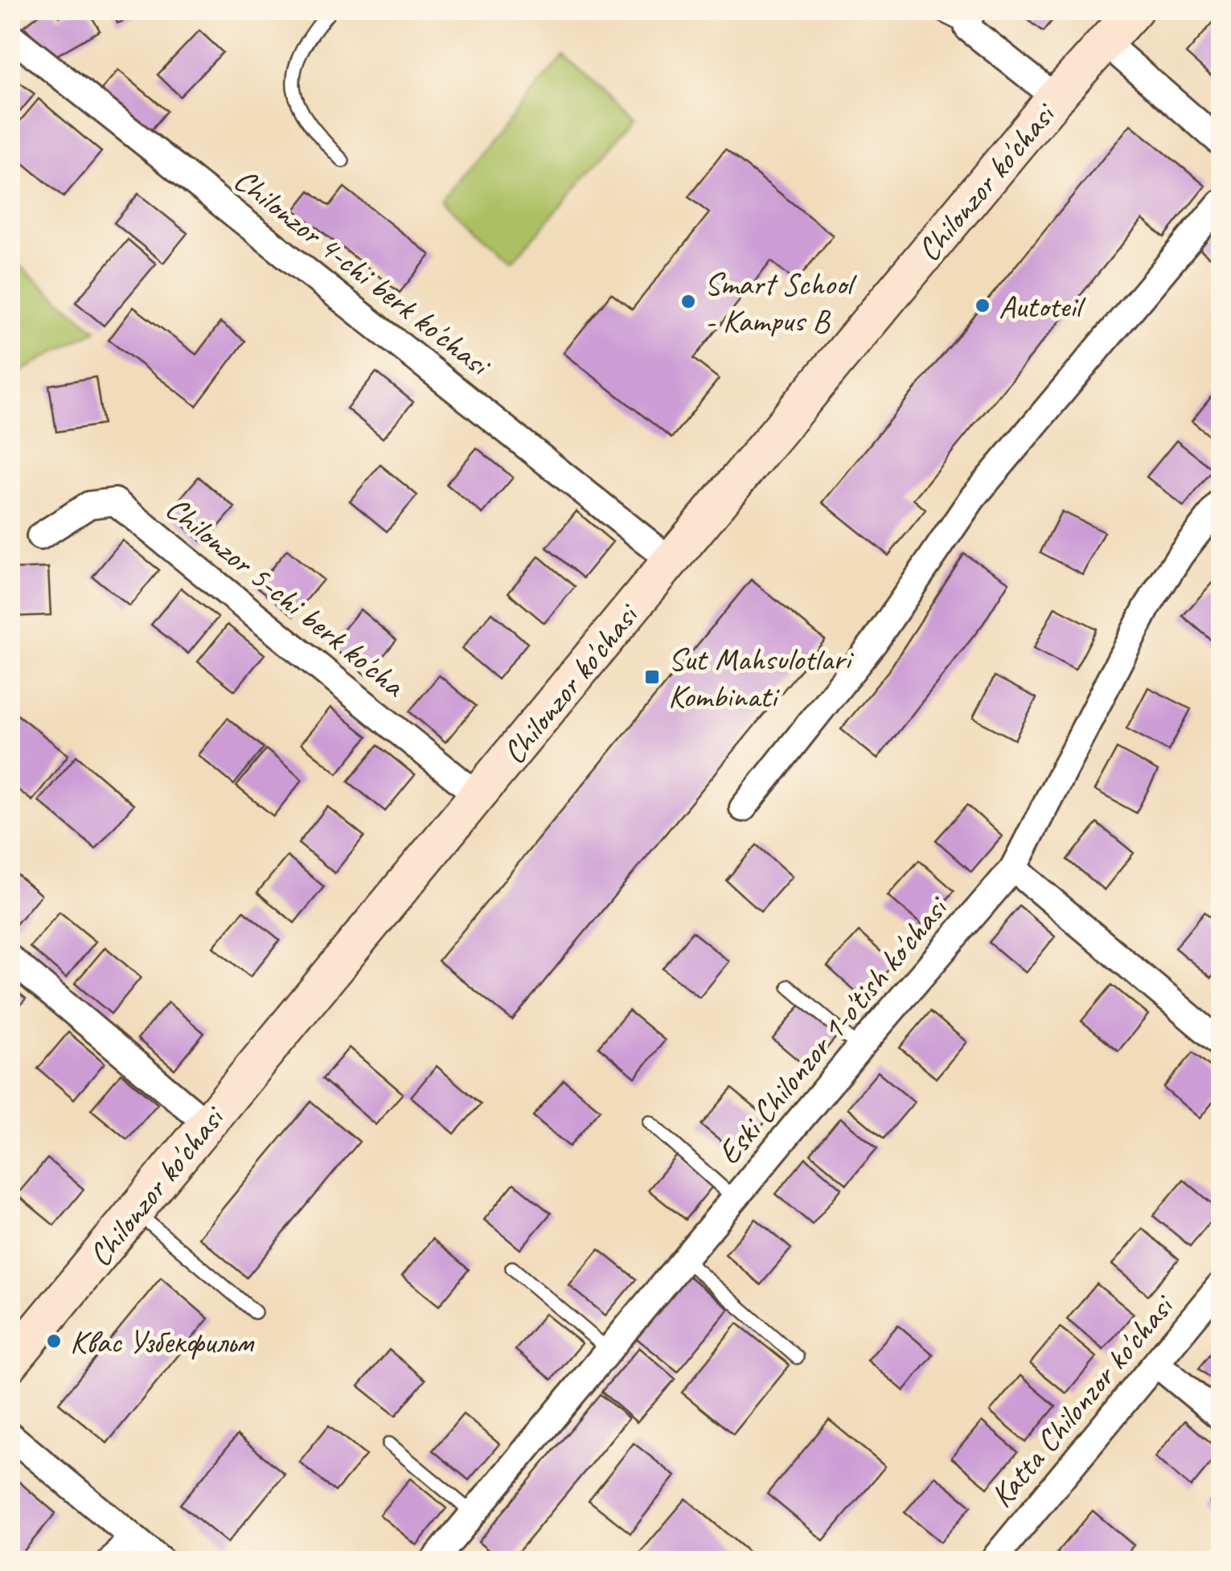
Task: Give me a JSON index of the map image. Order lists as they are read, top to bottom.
{
  "streets": {
    "main road": ["Chilonzor ko'chasi"],
    "street": [
      "Chilonzor 4-chi berk ko'chasi",
      "Chilonzor 5-chi berk ko'cha",
      "Eski Chilonzor 1-o'tish ko'chasi",
      "Katta Chilonzor ko'chasi"
    ]
  },
  "crossings": [
    ["Chilonzor ko'chasi", "Chilonzor 4-chi berk ko'chasi"],
    ["Chilonzor ko'chasi", "Chilonzor 5-chi berk ko'cha"]
  ],
  "places": {
    "other": ["Smart School - Kampus B", "Autoteil", "Квас Узбекфильм"],
    "transit": ["Sut Mahsulotlari Kombinati"]
  }
}
